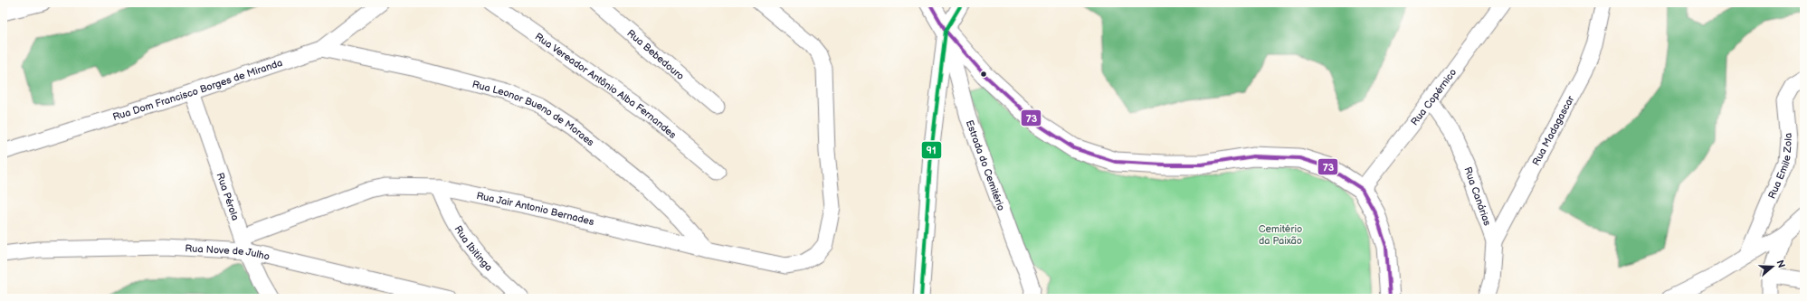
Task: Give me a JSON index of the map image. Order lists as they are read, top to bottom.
{
  "streets": {
    "street": [
      "Rua Bebedouro",
      "Rua Vereador Antônio Alba Fernandes",
      "Rua Dom Francisco Borges de Miranda",
      "Rua Copérnico",
      "Rua Leonor Bueno de Moraes",
      "Rua Madagascar",
      "Estrada do Cemitério",
      "Rua Emile Zola",
      "Rua Pérola",
      "Rua Canárias",
      "Rua Jair Antonio Bernades",
      "Rua Ibitinga",
      "Rua Nove de Julho"
    ]
  },
  "crossings": [
    ["Rua Dom Francisco Borges de Miranda", "Rua Leonor Bueno de Moraes"],
    ["Rua Dom Francisco Borges de Miranda", "Rua Pérola"],
    ["Rua Copérnico", "Rua Canárias"],
    ["Rua Leonor Bueno de Moraes", "Rua Jair Antonio Bernades"],
    ["Rua Madagascar", "Rua Canárias"],
    ["Rua Pérola", "Rua Jair Antonio Bernades"],
    ["Rua Pérola", "Rua Nove de Julho"],
    ["Rua Jair Antonio Bernades", "Rua Ibitinga"]
  ],
  "parks": ["Cemitério da Paixão"],
  "lines": ["transit line 73", "transit line 91"],
  "north": "right"
}
